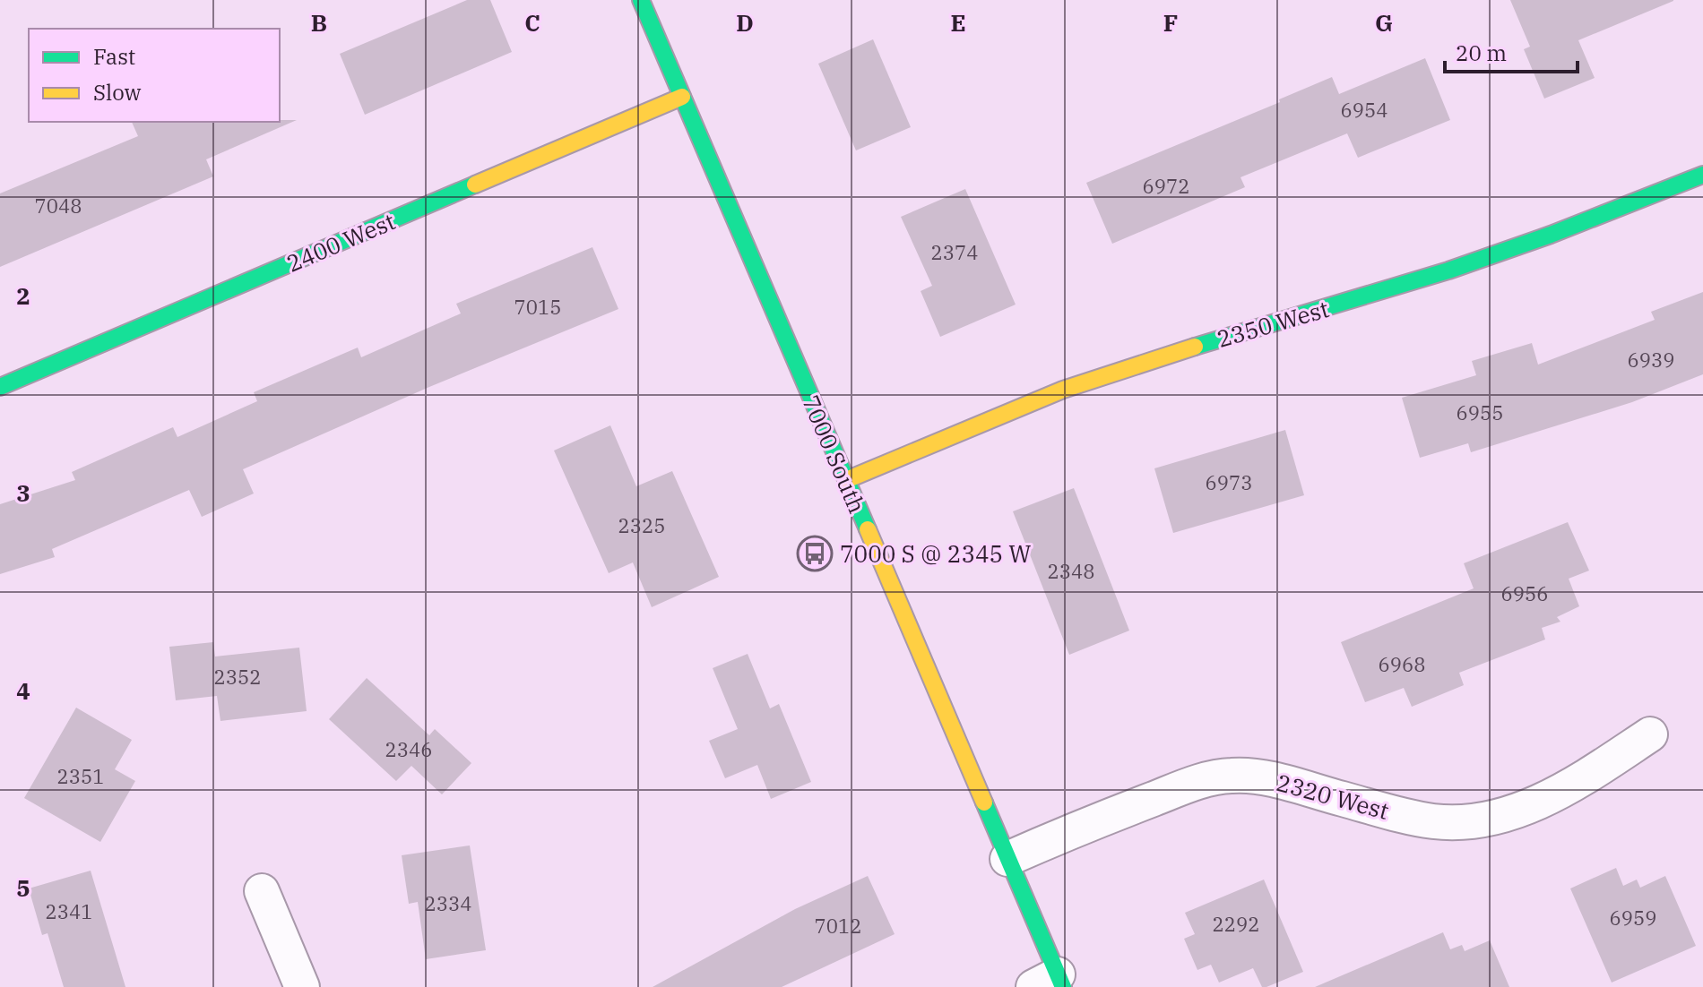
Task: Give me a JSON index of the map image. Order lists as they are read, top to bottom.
{
  "streets": {
    "street": [
      "2400 West",
      "2350 West",
      "7000 South",
      "2320 West"
    ]
  },
  "crossings": [
    ["2400 West", "7000 South"],
    ["2350 West", "7000 South"],
    ["7000 South", "2320 West"]
  ],
  "places": {
    "bus stop": ["7000 S @ 2345 W"]
  },
  "house_numbers": [
    "6954",
    "6972",
    "7048",
    "2374",
    "7015",
    "6939",
    "6955",
    "6973",
    "2325",
    "2348",
    "6956",
    "6968",
    "2352",
    "2346",
    "2351",
    "2334",
    "2341",
    "6959",
    "2292",
    "7012"
  ],
  "legend": ["Fast", "Slow"],
  "scale_bar": "20 m",
  "grid": {
    "columns": [
      "B",
      "C",
      "D",
      "E",
      "F",
      "G"
    ],
    "rows": [
      "2",
      "3",
      "4",
      "5"
    ]
  }
}
